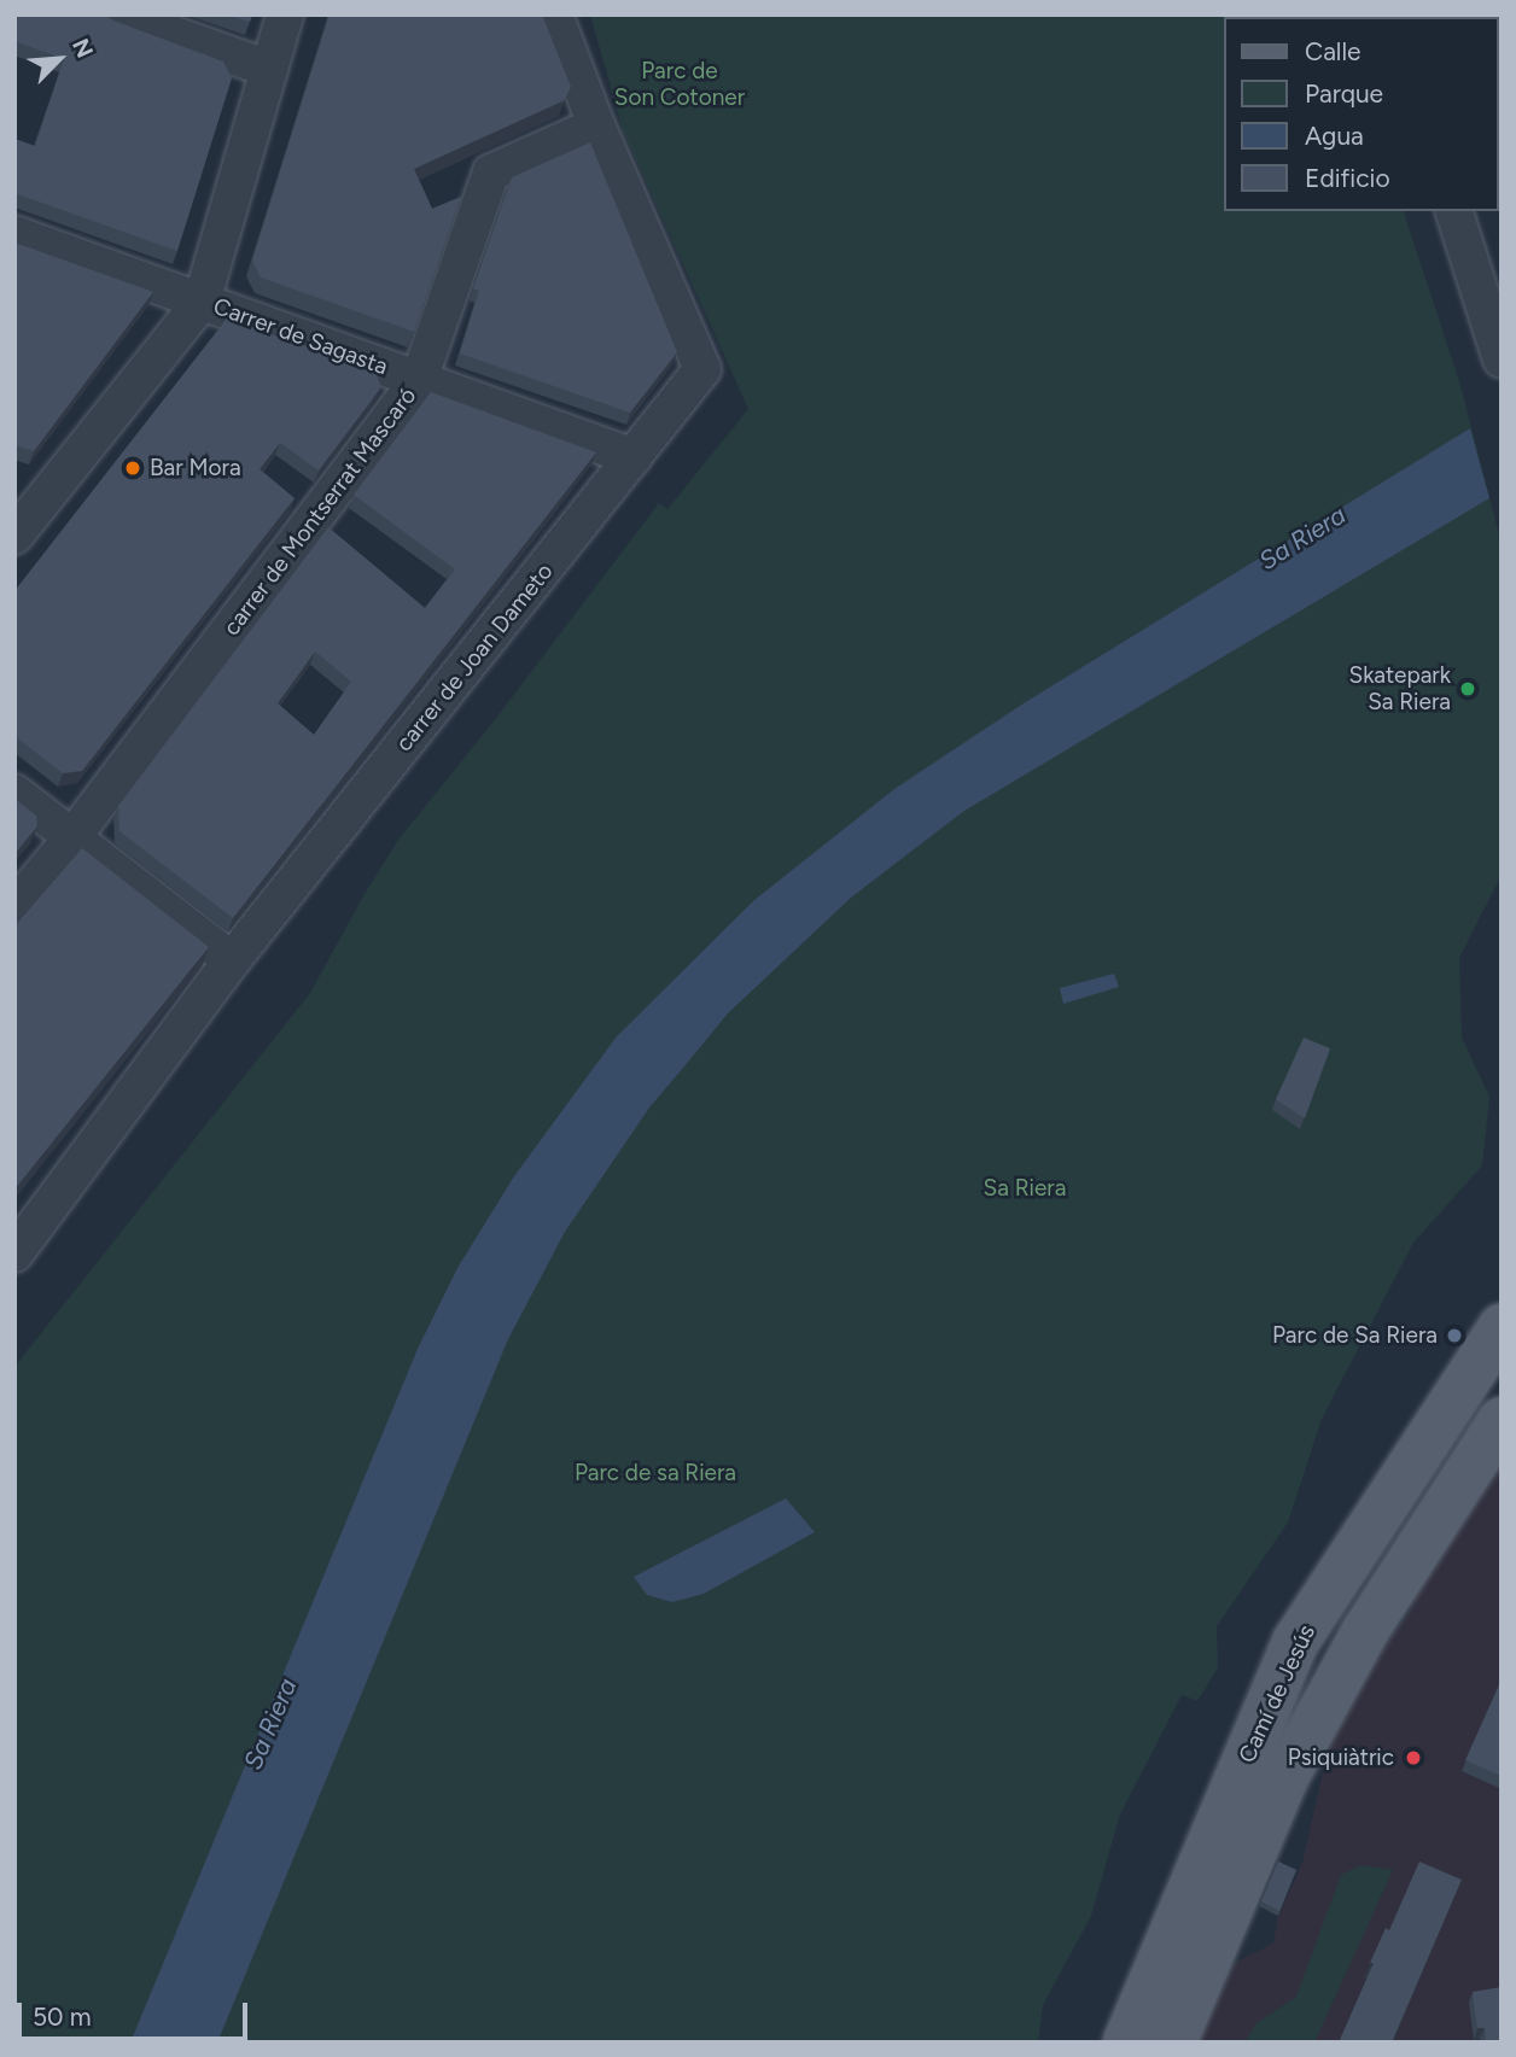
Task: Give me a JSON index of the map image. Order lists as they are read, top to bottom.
{
  "streets": {
    "main road": ["Camí de Jesús"],
    "street": ["Carrer de Sagasta", "carrer de Montserrat Mascaró", "carrer de Joan Dameto"]
  },
  "crossings": [
    ["Carrer de Sagasta", "carrer de Montserrat Mascaró"],
    ["Carrer de Sagasta", "carrer de Joan Dameto"],
    ["carrer de Montserrat Mascaró", "carrer de Joan Dameto"]
  ],
  "water": ["Sa Riera"],
  "parks": ["Parc de Son Cotoner", "Sa Riera", "Parc de sa Riera"],
  "places": [
    "Bar Mora",
    "Skatepark Sa Riera",
    "Parc de Sa Riera",
    "Psiquiàtric"
  ],
  "legend": [
    "Calle",
    "Parque",
    "Agua",
    "Edificio"
  ],
  "scale_bar": "50 m",
  "north": "top right"
}
